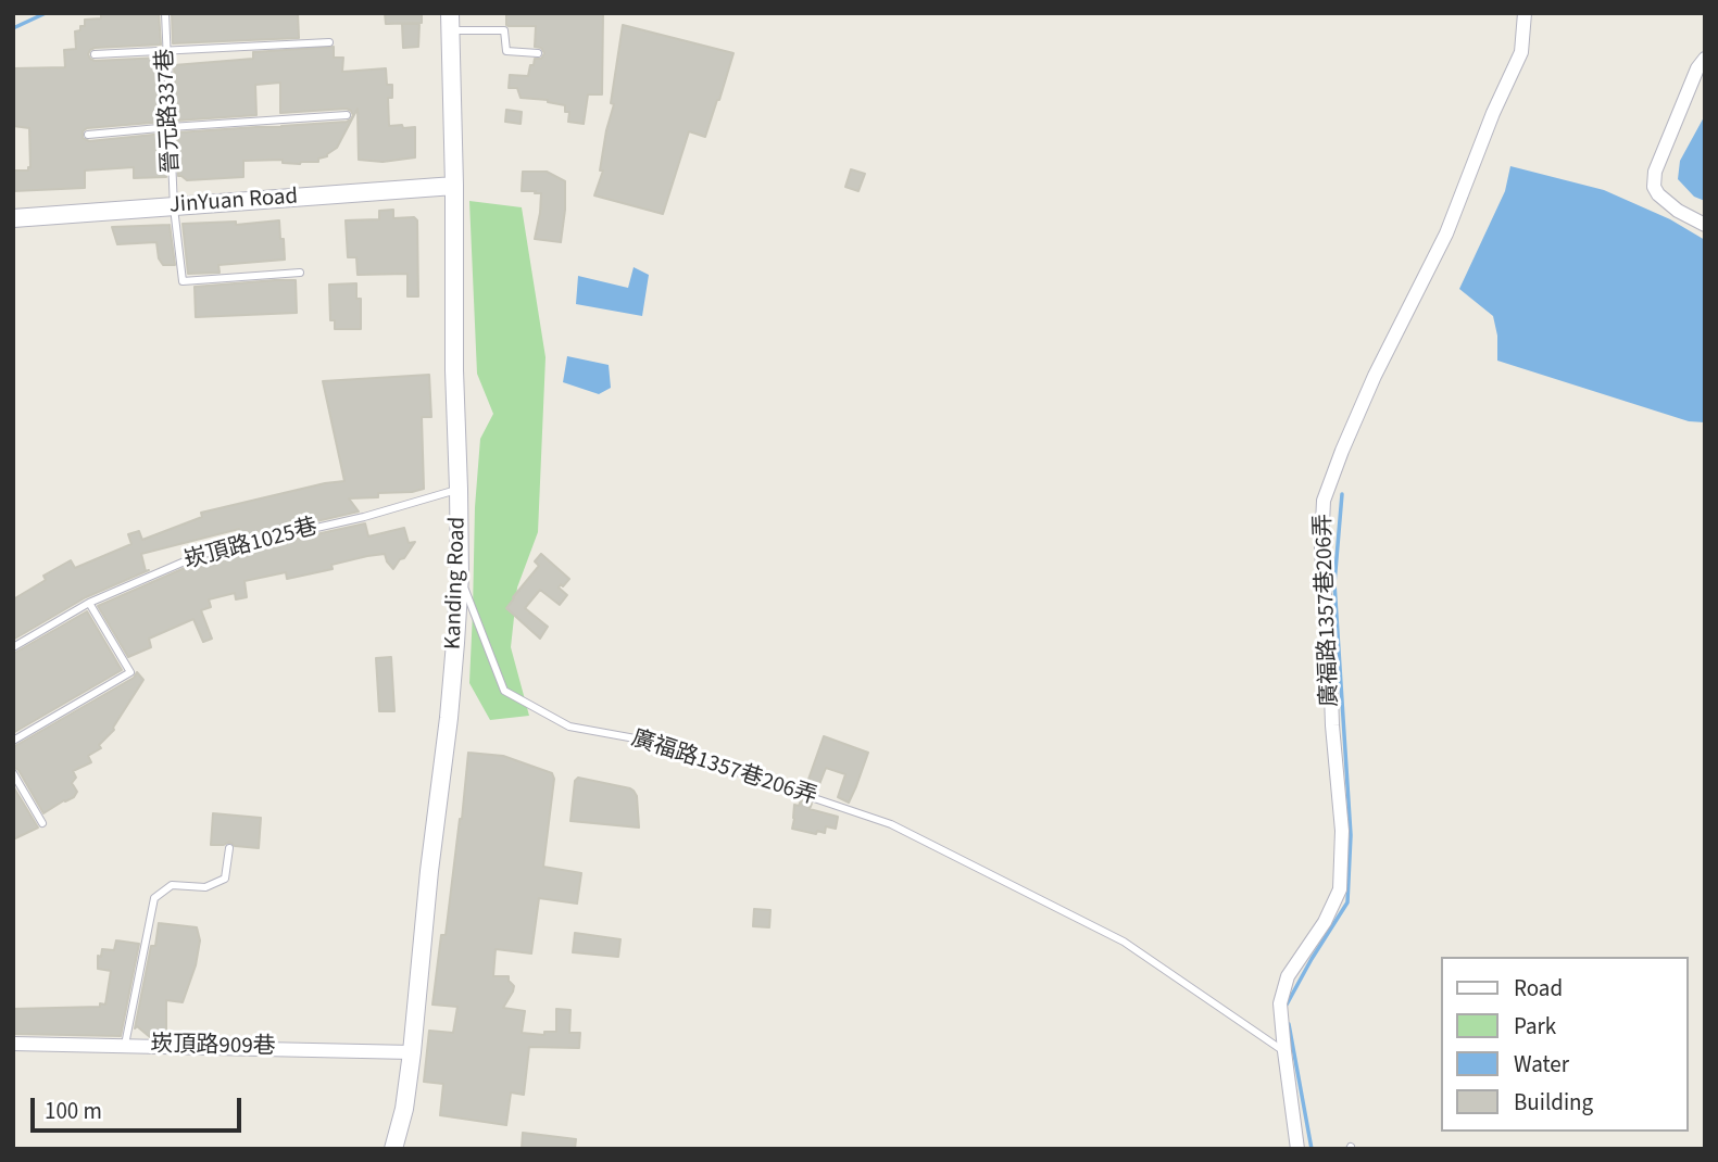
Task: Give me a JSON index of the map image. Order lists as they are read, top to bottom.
{
  "streets": {
    "street": [
      "JinYuan Road",
      "Kanding Road",
      "廣福路1357巷206弄",
      "崁頂路909巷"
    ],
    "lane": ["晉元路337巷", "崁頂路1025巷"]
  },
  "crossings": [
    ["晉元路337巷", "JinYuan Road"],
    ["JinYuan Road", "Kanding Road"],
    ["崁頂路1025巷", "Kanding Road"],
    ["Kanding Road", "廣福路1357巷206弄"],
    ["Kanding Road", "崁頂路909巷"]
  ],
  "legend": [
    "Road",
    "Park",
    "Water",
    "Building"
  ],
  "scale_bar": "100 m"
}
